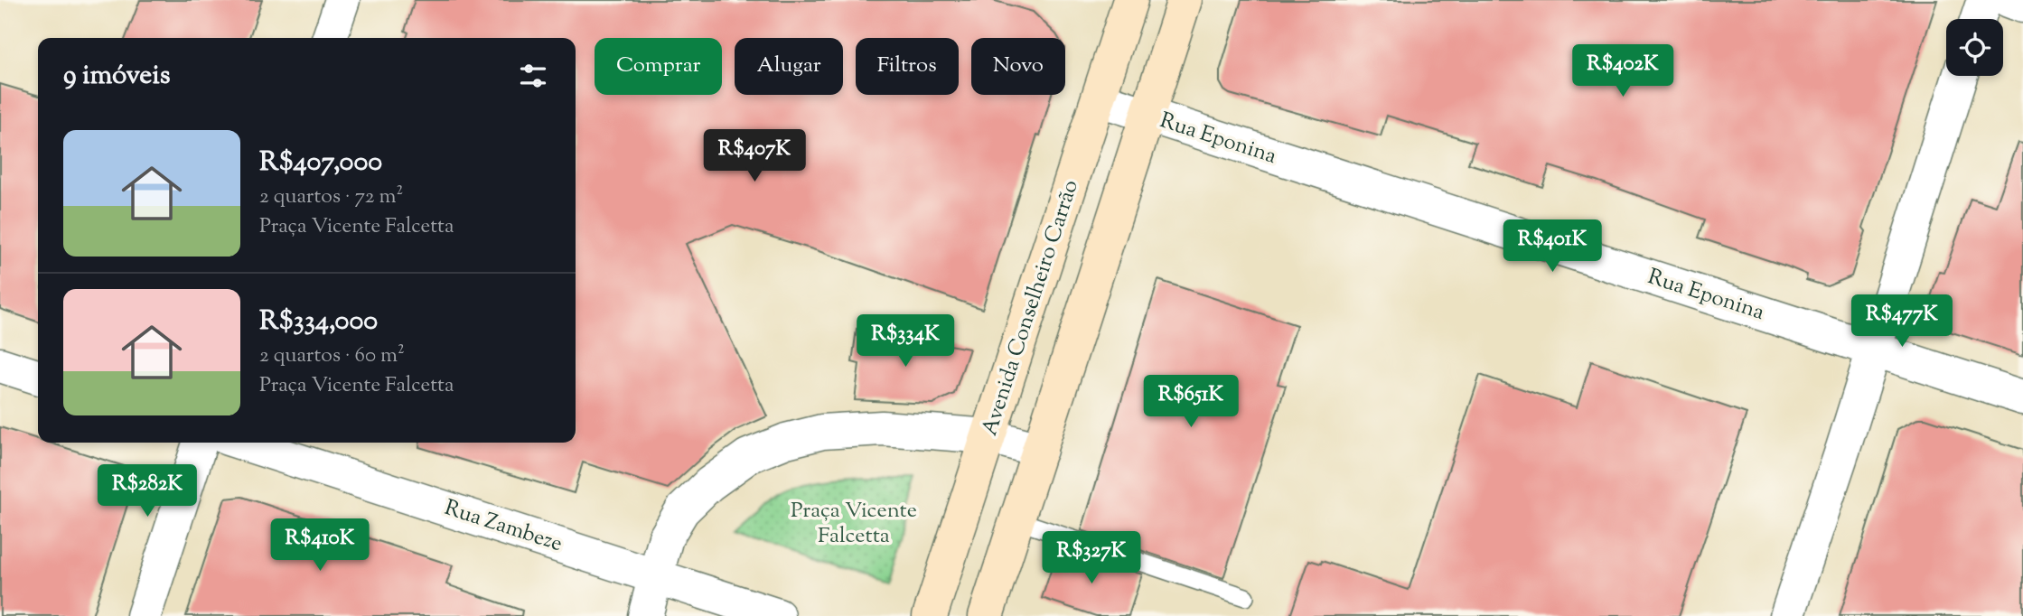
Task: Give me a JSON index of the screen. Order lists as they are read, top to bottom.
{
  "streets": {
    "main road": ["Avenida Conselheiro Carrão"],
    "street": ["Rua Eponina", "Rua Zambeze"]
  },
  "crossings": [
    ["Rua Eponina", "Avenida Conselheiro Carrão"]
  ],
  "parks": ["Praça Vicente Falcetta"],
  "page": {
    "chip": [
      "Comprar",
      "Alugar",
      "Filtros",
      "Novo"
    ],
    "heading": "9 imóveis",
    "price": [
      "R$402K",
      "R$407K",
      "R$401K",
      "R$477K",
      "R$334K",
      "R$651K",
      "R$282K",
      "R$410K",
      "R$327K"
    ],
    "list": [
      {
        "name": "R$407,000",
        "note": "2 quartos · 72 m² · Praça Vicente Falcetta"
      },
      {
        "name": "R$334,000",
        "note": "2 quartos · 60 m² · Praça Vicente Falcetta"
      }
    ]
  }
}
